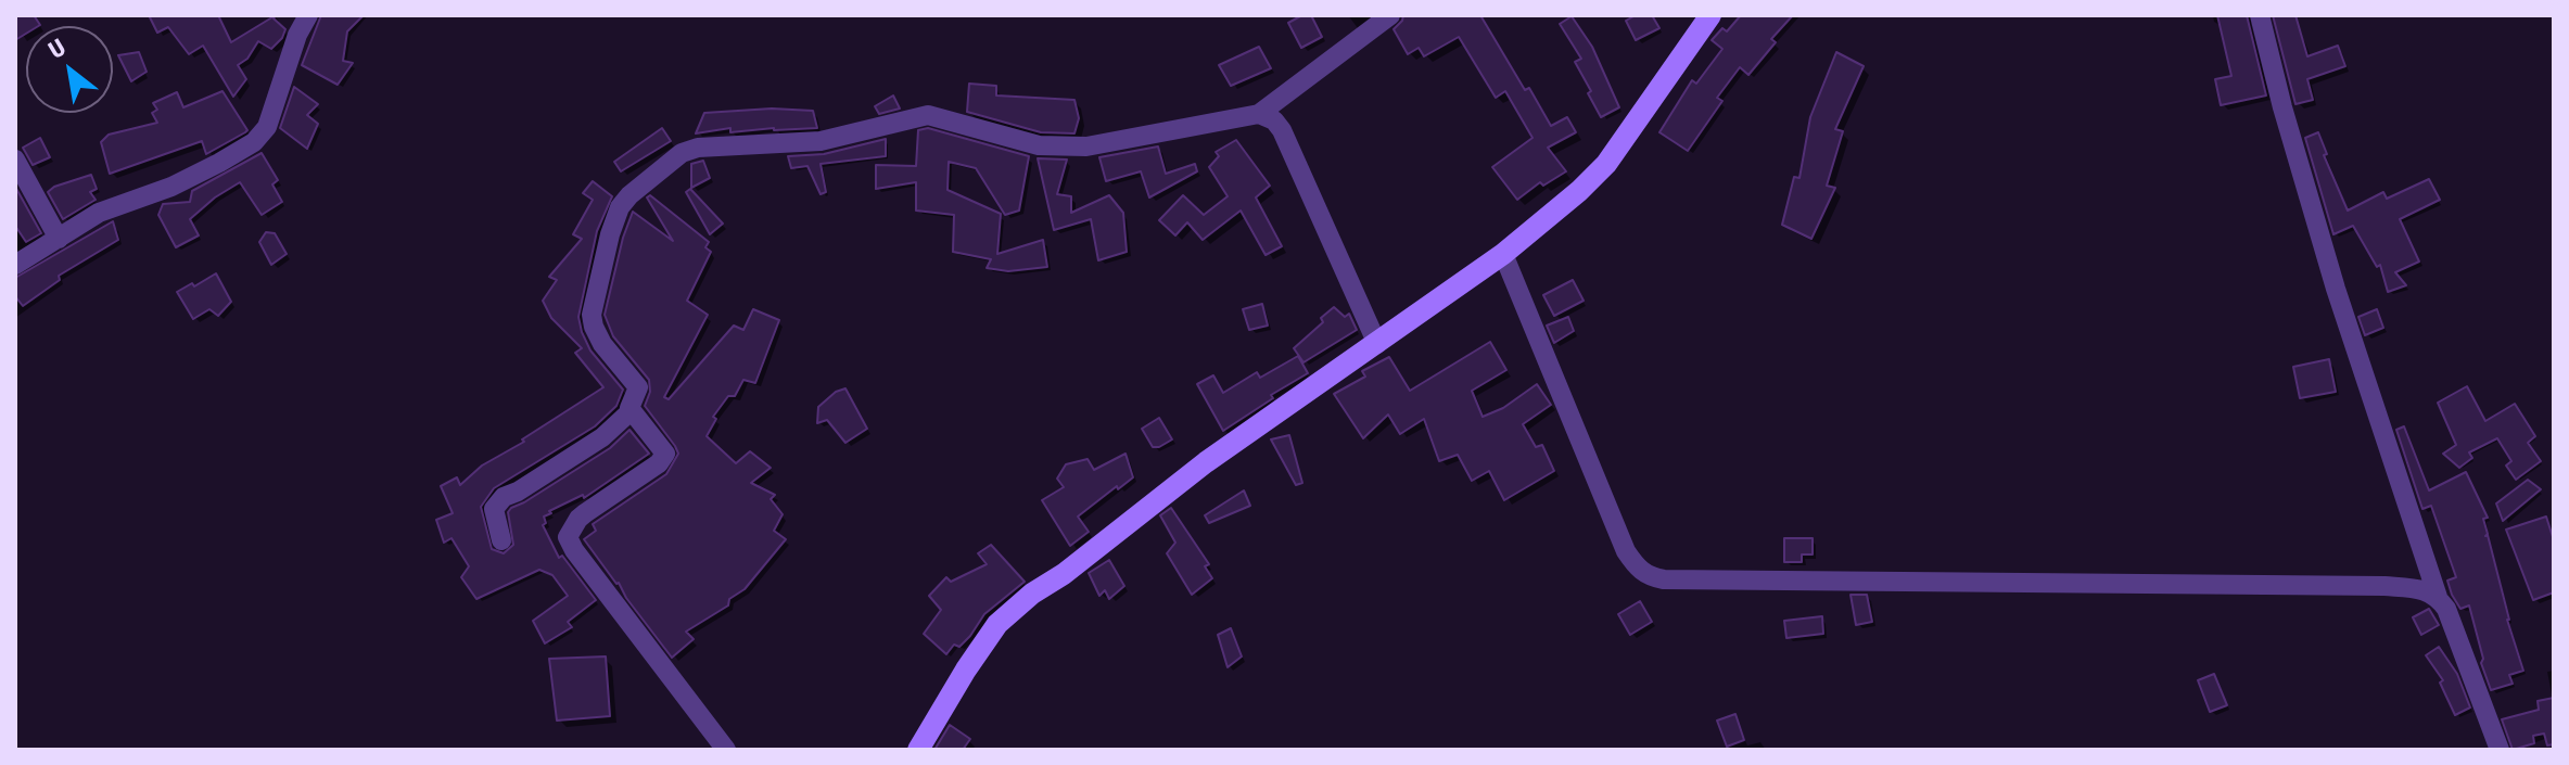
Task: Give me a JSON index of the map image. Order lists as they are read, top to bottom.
{
  "north": "top left"
}
